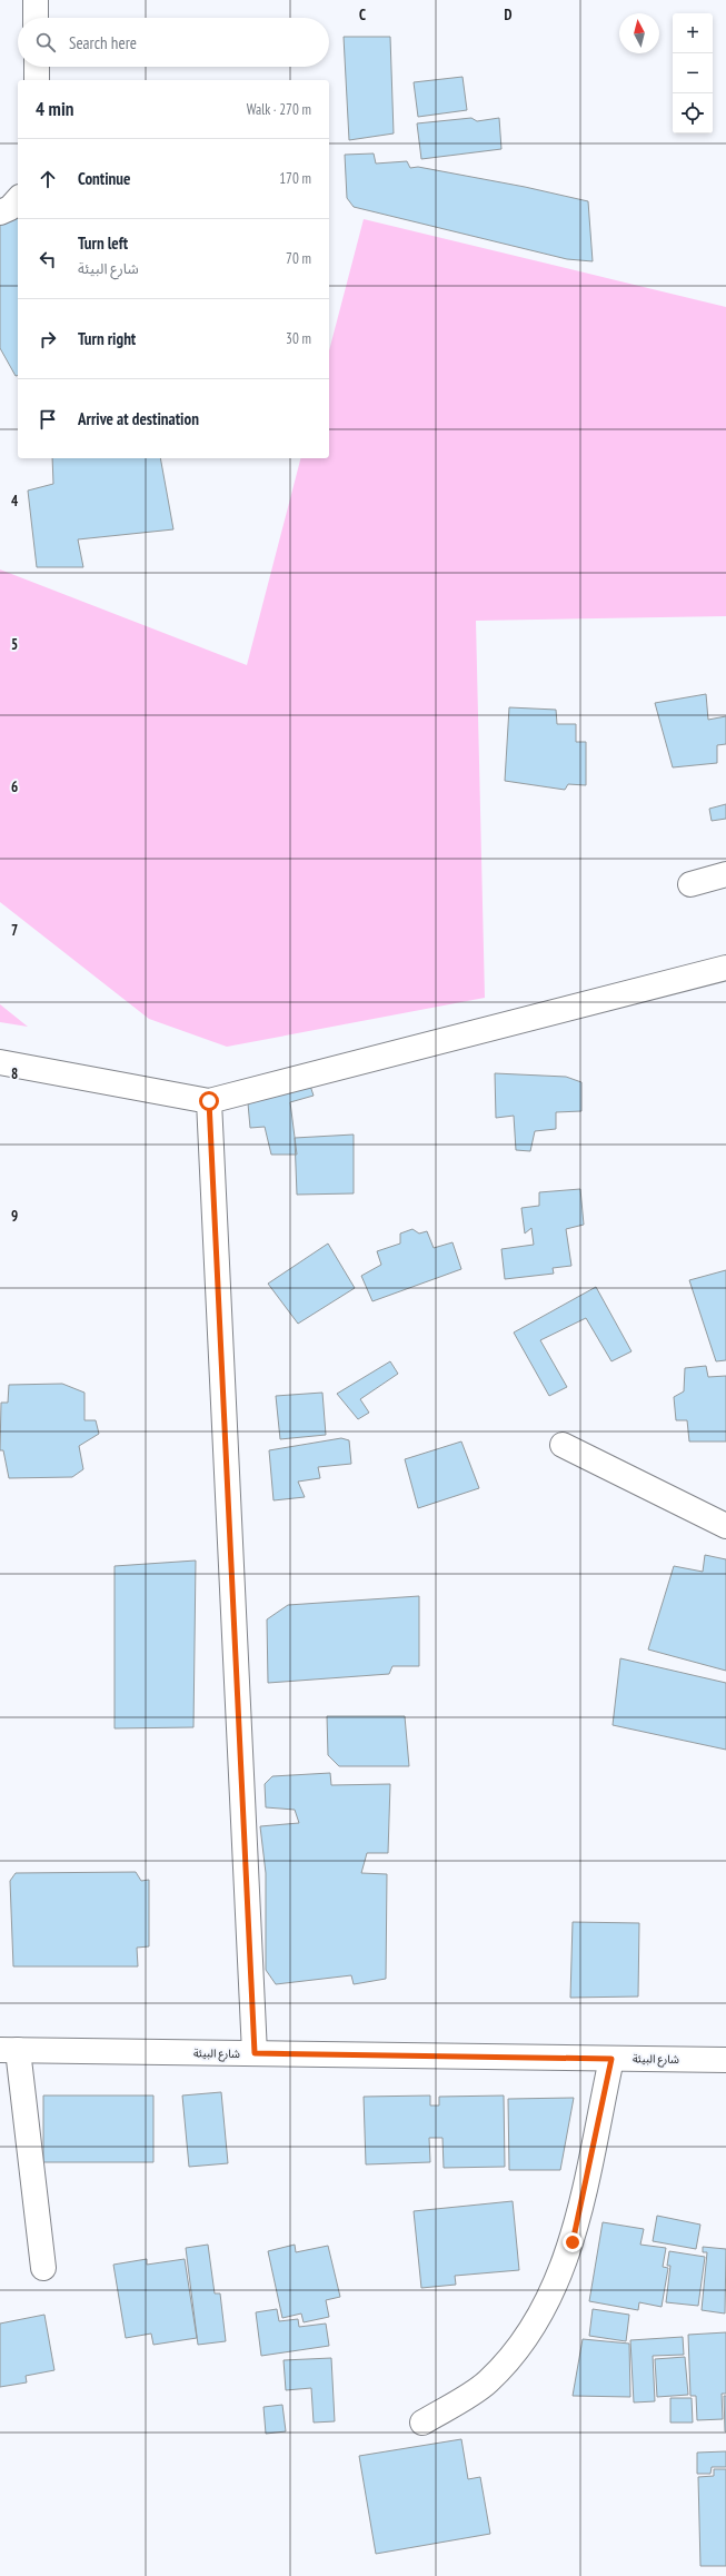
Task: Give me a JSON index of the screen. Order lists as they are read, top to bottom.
{
  "streets": {
    "street": ["شارع البيئة"]
  },
  "north": "top",
  "page": {
    "map_buttons": ["+", "−"],
    "search": "Search here",
    "heading": ["4 min", "Walk · 270 m"],
    "list": [
      ["Continue", "170 m"],
      ["Turn left", "شارع البيئة", "70 m"],
      ["Turn right", "30 m"],
      "Arrive at destination"
    ]
  },
  "grid": {
    "columns": ["C", "D"],
    "rows": [
      "4",
      "5",
      "6",
      "7",
      "8",
      "9"
    ]
  }
}
